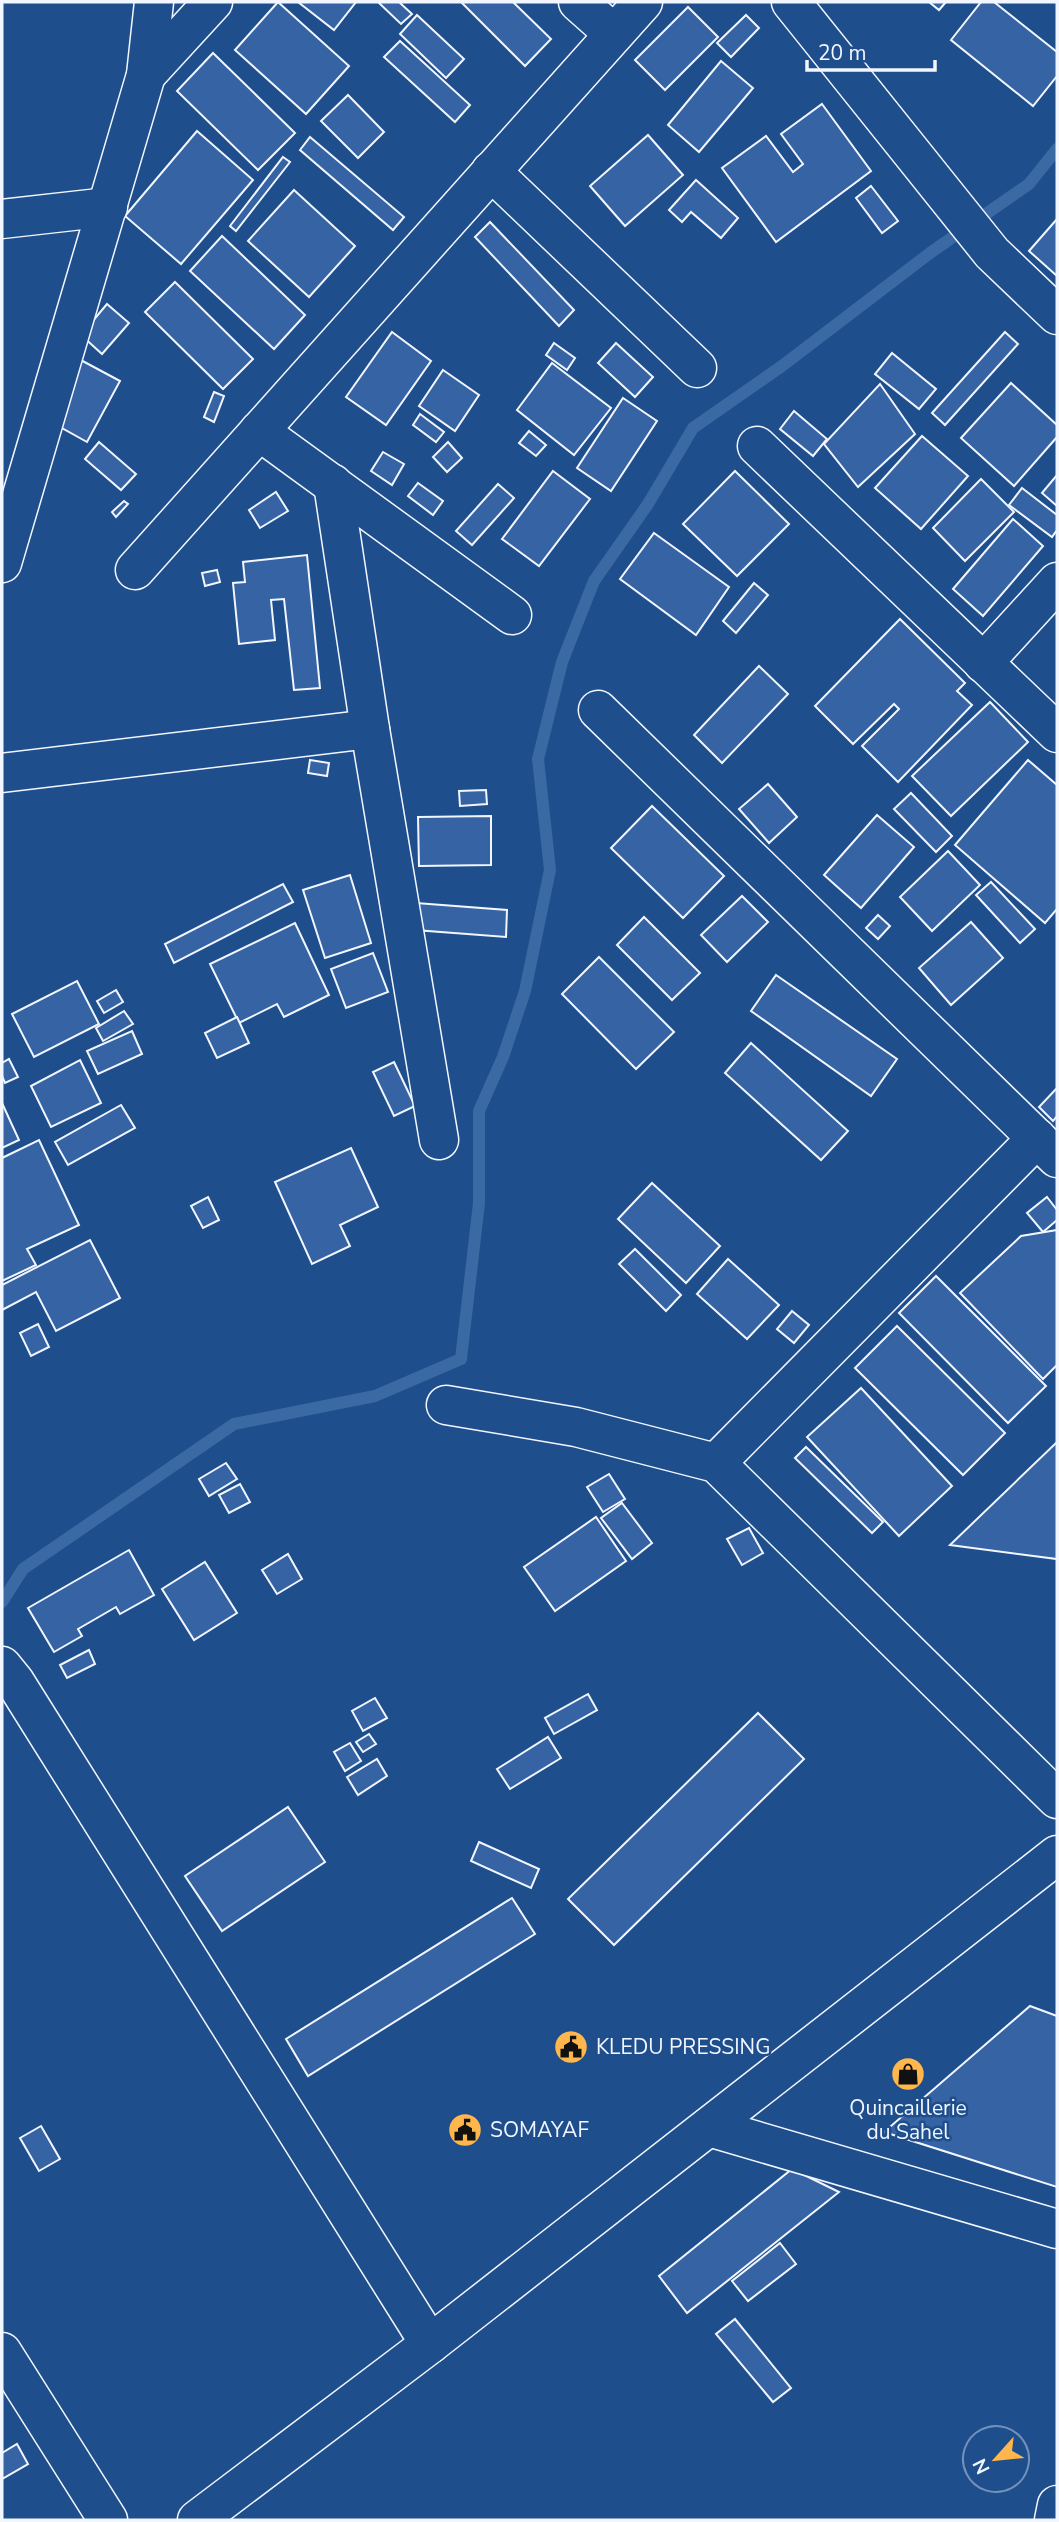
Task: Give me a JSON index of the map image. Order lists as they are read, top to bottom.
{
  "places": {
    "public building": ["KLEDU PRESSING", "SOMAYAF"],
    "shop": ["Quincaillerie du Sahel"]
  },
  "scale_bar": "20 m",
  "north": "bottom left"
}
